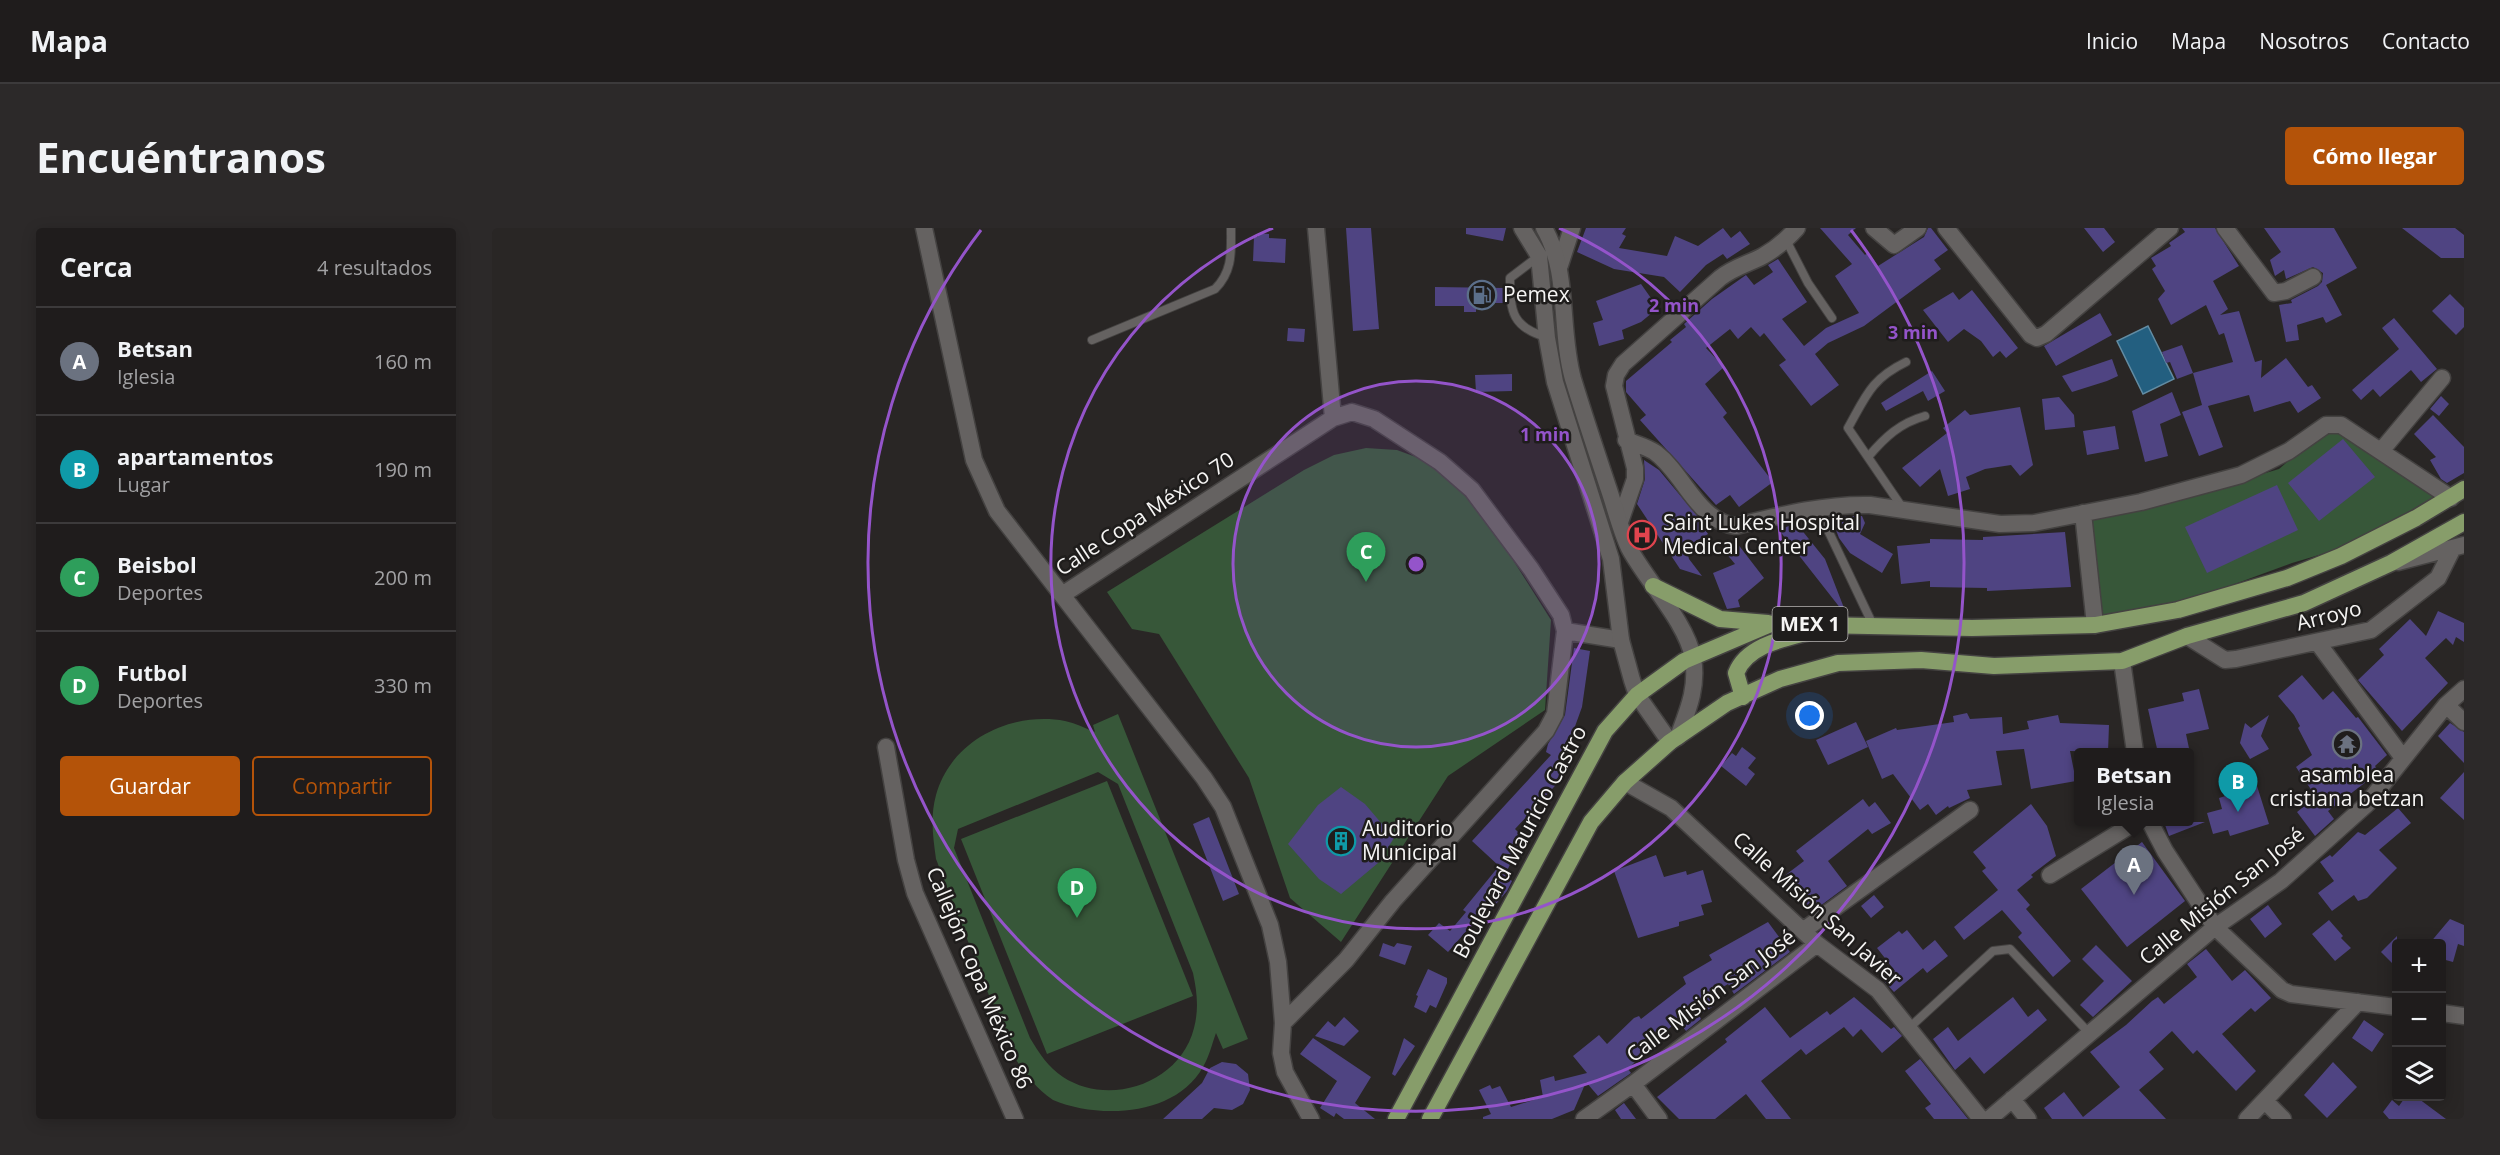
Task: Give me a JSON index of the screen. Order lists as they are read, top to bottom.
{
  "streets": {
    "main road": ["MEX 1", "Boulevard Mauricio Castro"],
    "street": [
      "Calle Copa México 70",
      "Arroyo",
      "Calle Misión San José",
      "Calle Misión San Javier",
      "Callejón Copa México 86"
    ]
  },
  "crossings": [
    ["Arroyo", "MEX 1"],
    ["MEX 1", "Calle Misión San Javier"],
    ["Calle Misión San José", "Calle Misión San Javier"]
  ],
  "places": {
    "fuel station": ["Pemex"],
    "hospital": ["Saint Lukes Hospital Medical Center"],
    "temple": ["asamblea cristiana betzan"],
    "building": ["Auditorio Municipal"]
  },
  "page": {
    "header": "Mapa",
    "nav": [
      "Inicio",
      "Mapa",
      "Nosotros",
      "Contacto"
    ],
    "buttons": [
      "Cómo llegar",
      ["Guardar", "Compartir"]
    ],
    "title": "Encuéntranos",
    "heading": ["Cerca", "4 resultados"],
    "list": [
      {
        "mark": "A",
        "name": "Betsan",
        "note": "Iglesia",
        "value": "160 m"
      },
      {
        "mark": "B",
        "name": "apartamentos",
        "note": "Lugar",
        "value": "190 m"
      },
      {
        "mark": "C",
        "name": "Beisbol",
        "note": "Deportes",
        "value": "200 m"
      },
      {
        "mark": "D",
        "name": "Futbol",
        "note": "Deportes",
        "value": "330 m"
      }
    ],
    "pins": [
      "C",
      "B",
      "A",
      "D"
    ],
    "popup": ["Betsan", "Iglesia"],
    "map_buttons": ["+", "−"]
  },
  "rings": ["2 min", "3 min", "1 min"]
}
